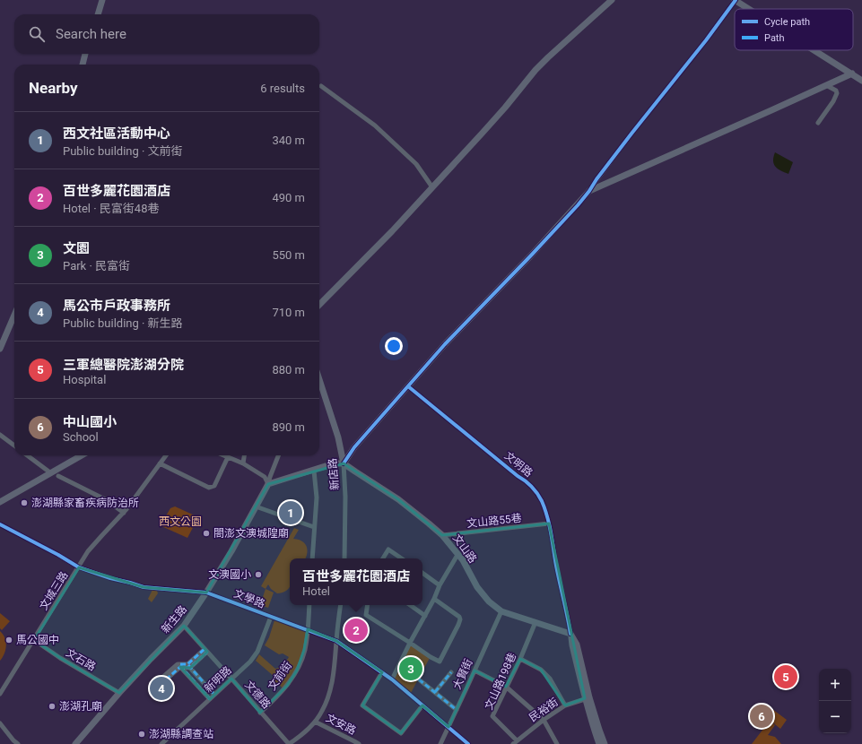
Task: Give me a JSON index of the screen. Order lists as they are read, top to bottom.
{
  "streets": {
    "main road": ["新店路", "文山路", "新生路"],
    "street": [
      "文明路",
      "文山路55巷",
      "文城三路",
      "文學路",
      "文石路",
      "大賢街",
      "文前街",
      "新明路",
      "文山路198巷",
      "文德路",
      "民裕街",
      "文安路"
    ]
  },
  "crossings": [
    ["文明路", "文山路55巷"],
    ["文明路", "文山路"],
    ["新店路", "文山路"],
    ["文山路55巷", "文山路"],
    ["文山路", "大賢街"],
    ["文山路", "文山路198巷"],
    ["文城三路", "文學路"],
    ["文城三路", "文石路"],
    ["文學路", "新生路"],
    ["文學路", "大賢街"],
    ["文學路", "文前街"],
    ["文學路", "新明路"],
    ["新生路", "文石路"],
    ["新生路", "文德路"],
    ["文前街", "文德路"],
    ["新明路", "文德路"],
    ["文山路198巷", "民裕街"]
  ],
  "parks": ["西文公園"],
  "places": [
    "澎湖縣家畜疾病防治所",
    "閤澎文澳城隍廟",
    "文澳國小",
    "馬公國中",
    "澎湖孔廟",
    "澎湖縣調查站"
  ],
  "legend": ["Cycle path", "Path"],
  "page": {
    "search": "Search here",
    "heading": ["Nearby", "6 results"],
    "list": [
      {
        "mark": "1",
        "name": "西文社區活動中心",
        "note": "Public building · 文前街",
        "value": "340 m"
      },
      {
        "mark": "2",
        "name": "百世多麗花園酒店",
        "note": "Hotel · 民富街48巷",
        "value": "490 m"
      },
      {
        "mark": "3",
        "name": "文園",
        "note": "Park · 民富街",
        "value": "550 m"
      },
      {
        "mark": "4",
        "name": "馬公市戶政事務所",
        "note": "Public building · 新生路",
        "value": "710 m"
      },
      {
        "mark": "5",
        "name": "三軍總醫院澎湖分院",
        "note": "Hospital",
        "value": "880 m"
      },
      {
        "mark": "6",
        "name": "中山國小",
        "note": "School",
        "value": "890 m"
      }
    ],
    "pins": [
      "1",
      "2",
      "3",
      "5",
      "4",
      "6"
    ],
    "popup": ["百世多麗花園酒店", "Hotel"],
    "map_buttons": ["+", "−"]
  }
}
